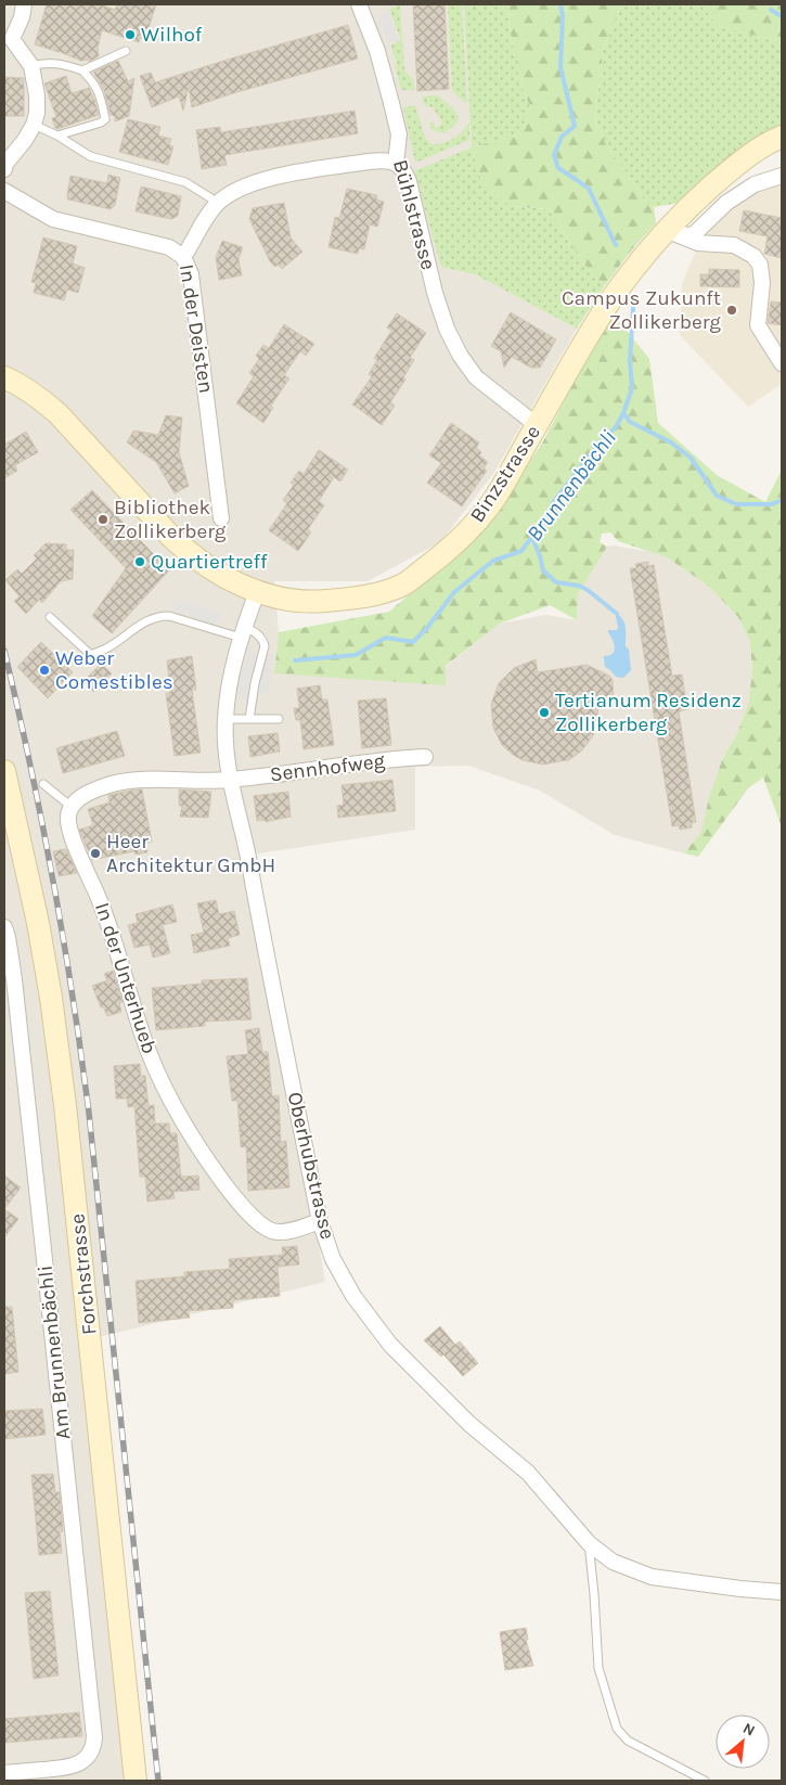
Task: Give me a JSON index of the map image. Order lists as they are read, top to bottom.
{
  "streets": {
    "main road": ["Binzstrasse", "Forchstrasse"],
    "street": [
      "Bühlstrasse",
      "In der Deisten",
      "Sennhofweg",
      "In der Unterhueb",
      "Oberhubstrasse",
      "Am Brunnenbächli"
    ]
  },
  "crossings": [
    ["Bühlstrasse", "In der Deisten"],
    ["Bühlstrasse", "Binzstrasse"],
    ["Binzstrasse", "Oberhubstrasse"],
    ["Sennhofweg", "Oberhubstrasse"],
    ["In der Unterhueb", "Oberhubstrasse"]
  ],
  "water": ["Brunnenbächli"],
  "places": [
    "Wilhof",
    "Campus Zukunft Zollikerberg",
    "Bibliothek Zollikerberg",
    "Quartiertreff",
    "Weber Comestibles",
    "Tertianum Residenz Zollikerberg",
    "Heer Architektur GmbH"
  ],
  "north": "top right"
}
